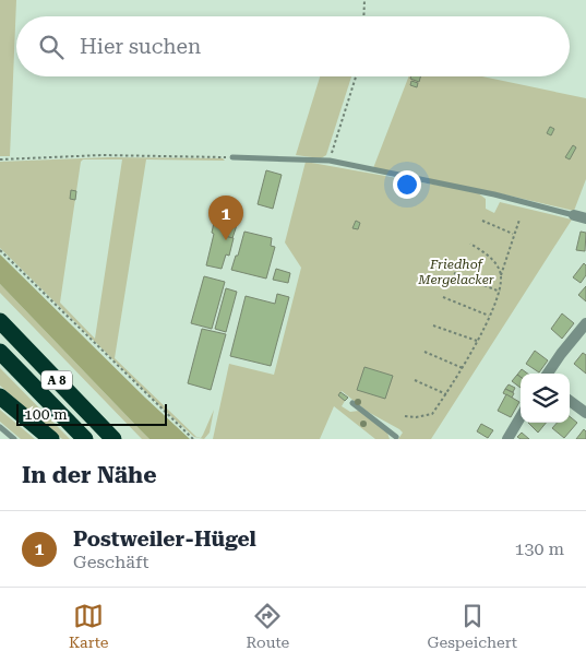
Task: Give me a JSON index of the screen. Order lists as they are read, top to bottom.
{
  "streets": {
    "highway": ["A 8"]
  },
  "parks": ["Friedhof Mergelacker"],
  "scale_bar": "100 m",
  "page": {
    "search": "Hier suchen",
    "pins": "1",
    "scale": "100 m",
    "heading": "In der Nähe",
    "list": [
      {
        "mark": "1",
        "name": "Postweiler-Hügel",
        "note": "Geschäft",
        "value": "130 m"
      }
    ],
    "nav": ["Karte", "Route", "Gespeichert"]
  }
}
